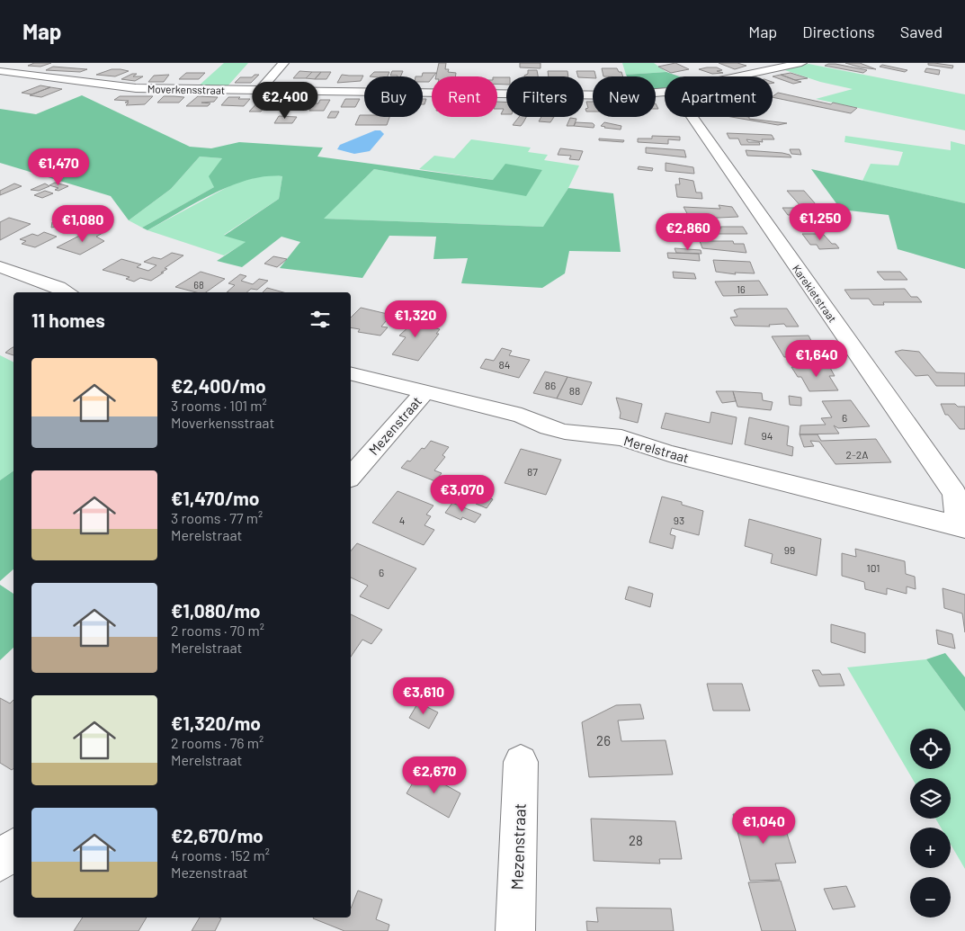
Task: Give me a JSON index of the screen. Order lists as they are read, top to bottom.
{
  "streets": {
    "street": [
      "Moverkensstraat",
      "Karekietstraat",
      "Mezenstraat",
      "Merelstraat"
    ]
  },
  "crossings": [
    ["Karekietstraat", "Merelstraat"],
    ["Mezenstraat", "Merelstraat"]
  ],
  "house_numbers": [
    "68",
    "16",
    "84",
    "86",
    "88",
    "6",
    "94",
    "2-2A",
    "87",
    "4",
    "93",
    "99",
    "101",
    "6",
    "26",
    "28"
  ],
  "page": {
    "header": "Map",
    "nav": ["Map", "Directions", "Saved"],
    "chip": [
      "Buy",
      "Rent",
      "Filters",
      "New",
      "Apartment"
    ],
    "price": [
      "€2,400",
      "€1,470",
      "€1,250",
      "€1,080",
      "€2,860",
      "€1,320",
      "€1,640",
      "€3,070",
      "€3,610",
      "€2,670",
      "€1,040"
    ],
    "heading": "11 homes",
    "list": [
      {
        "name": "€2,400/mo",
        "note": "3 rooms · 101 m² · Moverkensstraat"
      },
      {
        "name": "€1,470/mo",
        "note": "3 rooms · 77 m² · Merelstraat"
      },
      {
        "name": "€1,080/mo",
        "note": "2 rooms · 70 m² · Merelstraat"
      },
      {
        "name": "€1,320/mo",
        "note": "2 rooms · 76 m² · Merelstraat"
      },
      {
        "name": "€2,670/mo",
        "note": "4 rooms · 152 m² · Mezenstraat"
      }
    ],
    "map_buttons": ["+", "−"]
  }
}
